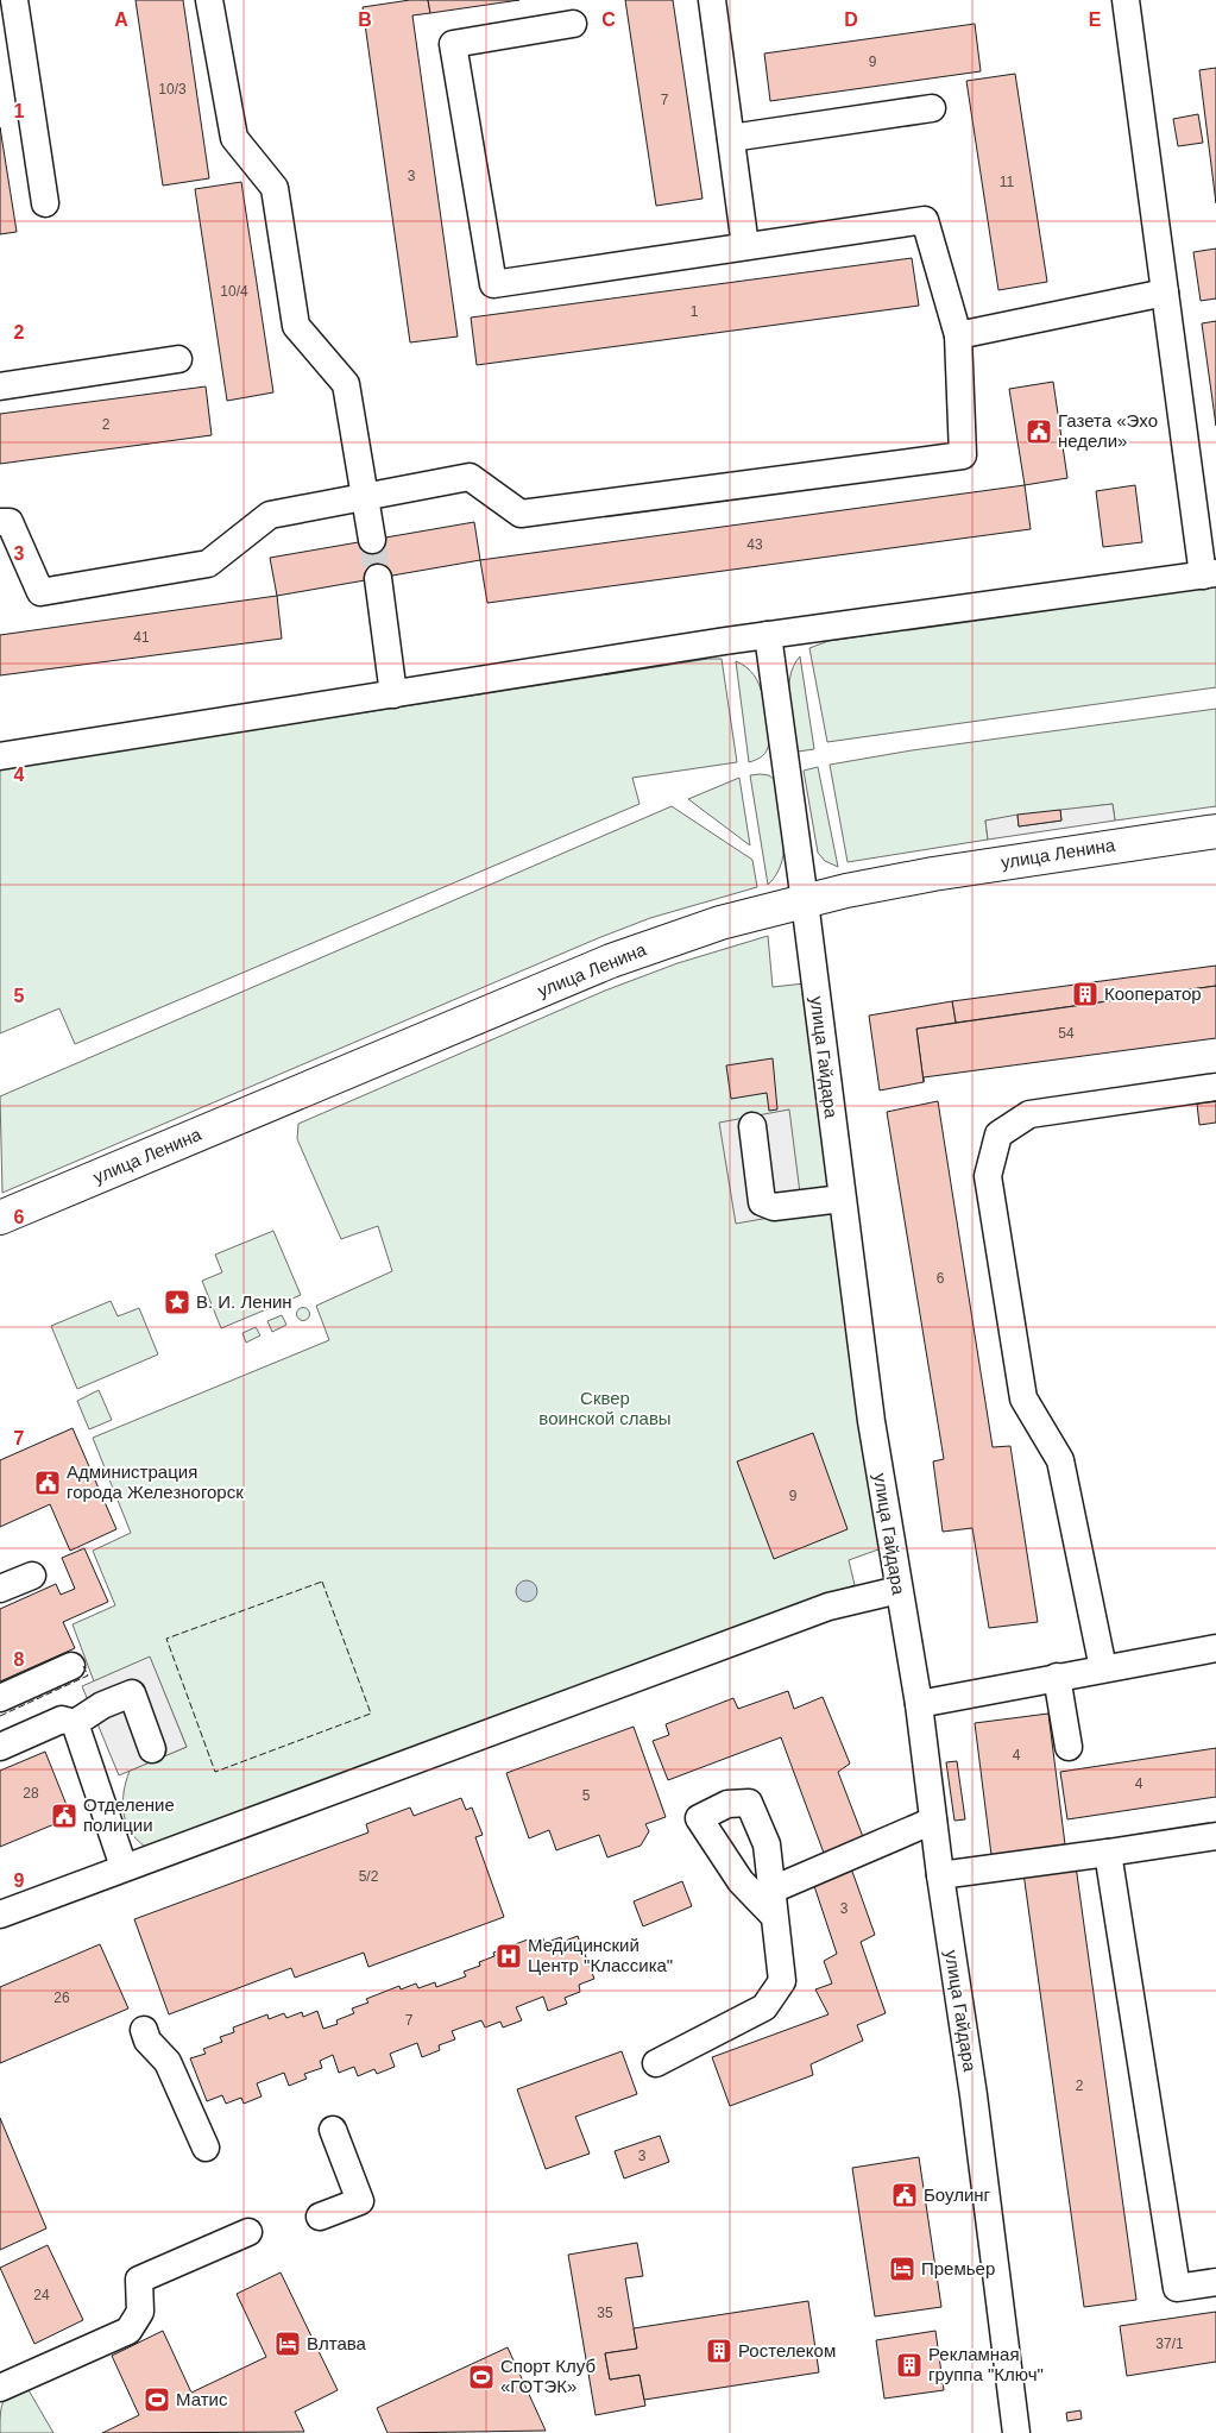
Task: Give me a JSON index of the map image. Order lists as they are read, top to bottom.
{
  "streets": {
    "main road": ["улица Ленина"],
    "street": ["улица Гайдара"]
  },
  "crossings": [
    ["улица Ленина", "улица Гайдара"]
  ],
  "parks": ["Сквер воинской славы"],
  "places": {
    "public building": [
      "Газета «Эхо недели»",
      "Администрация города Железногорск",
      "Отделение полиции",
      "Боулинг"
    ],
    "building": ["Кооператор", "Ростелеком", "Рекламная группа \"Ключ\""],
    "place": ["В. И. Ленин"],
    "hospital": ["Медицинский Центр \"Классика\""],
    "hotel": ["Премьер", "Влтава"],
    "sports": ["Спорт Клуб «ГОТЭК»", "Матис"]
  },
  "house_numbers": [
    "9",
    "10/3",
    "7",
    "3",
    "11",
    "10/4",
    "1",
    "2",
    "43",
    "41",
    "54",
    "6",
    "9",
    "4",
    "4",
    "28",
    "5",
    "5/2",
    "3",
    "26",
    "7",
    "2",
    "3",
    "24",
    "35",
    "37/1"
  ],
  "grid": {
    "columns": [
      "A",
      "B",
      "C",
      "D",
      "E"
    ],
    "rows": [
      "1",
      "2",
      "3",
      "4",
      "5",
      "6",
      "7",
      "8",
      "9"
    ]
  }
}
